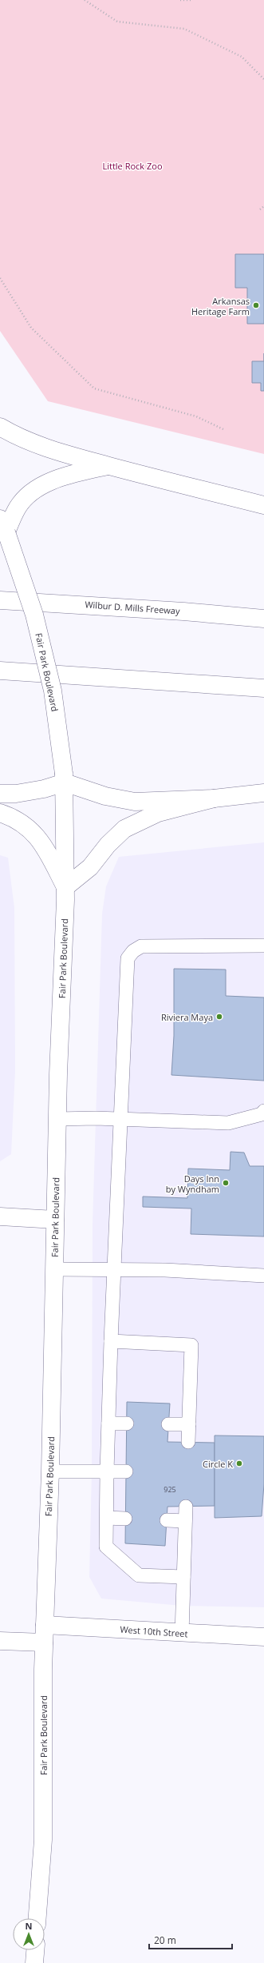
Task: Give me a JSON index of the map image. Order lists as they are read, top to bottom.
{
  "streets": {
    "main road": ["Wilbur D. Mills Freeway", "Fair Park Boulevard", "West 10th Street"]
  },
  "crossings": [
    ["Fair Park Boulevard", "West 10th Street"]
  ],
  "parks": ["Little Rock Zoo"],
  "places": [
    "Arkansas Heritage Farm",
    "Riviera Maya",
    "Days Inn by Wyndham",
    "Circle K"
  ],
  "house_numbers": ["925"],
  "scale_bar": "20 m",
  "north": "top"
}
